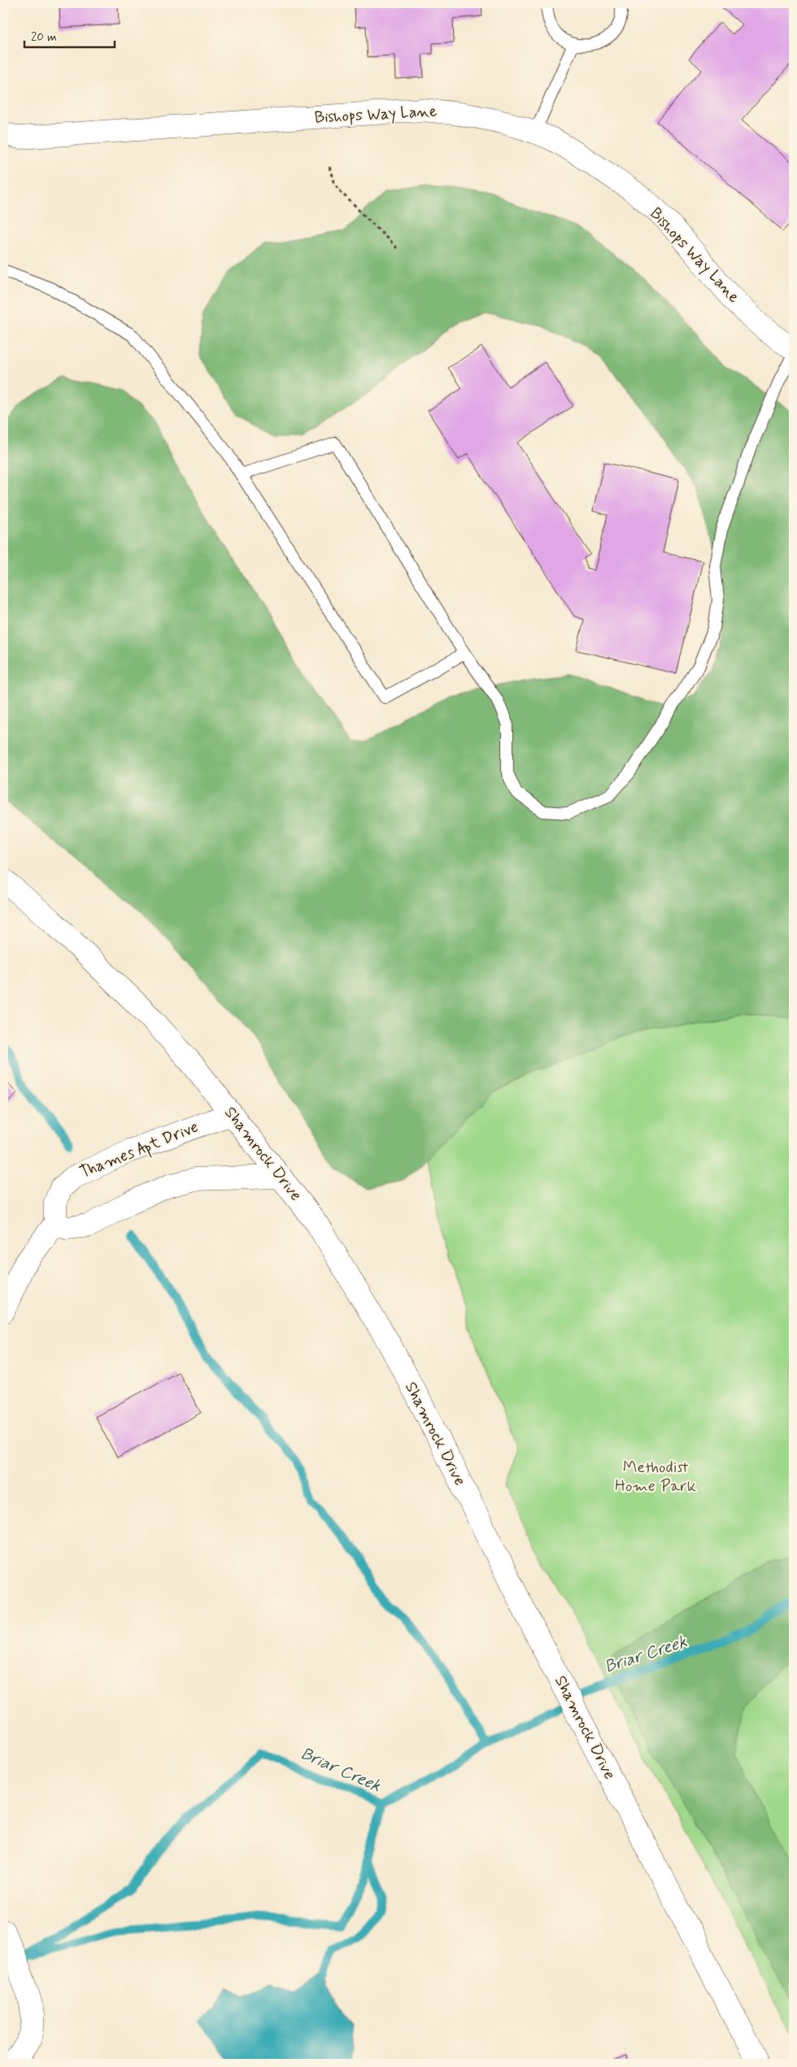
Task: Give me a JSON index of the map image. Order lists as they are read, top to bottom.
{
  "streets": {
    "street": ["Bishops Way Lane", "Thames Apt Drive", "Shamrock Drive"]
  },
  "crossings": [
    ["Thames Apt Drive", "Shamrock Drive"]
  ],
  "water": ["Briar Creek"],
  "parks": ["Methodist Home Park"],
  "scale_bar": "20 m"
}
